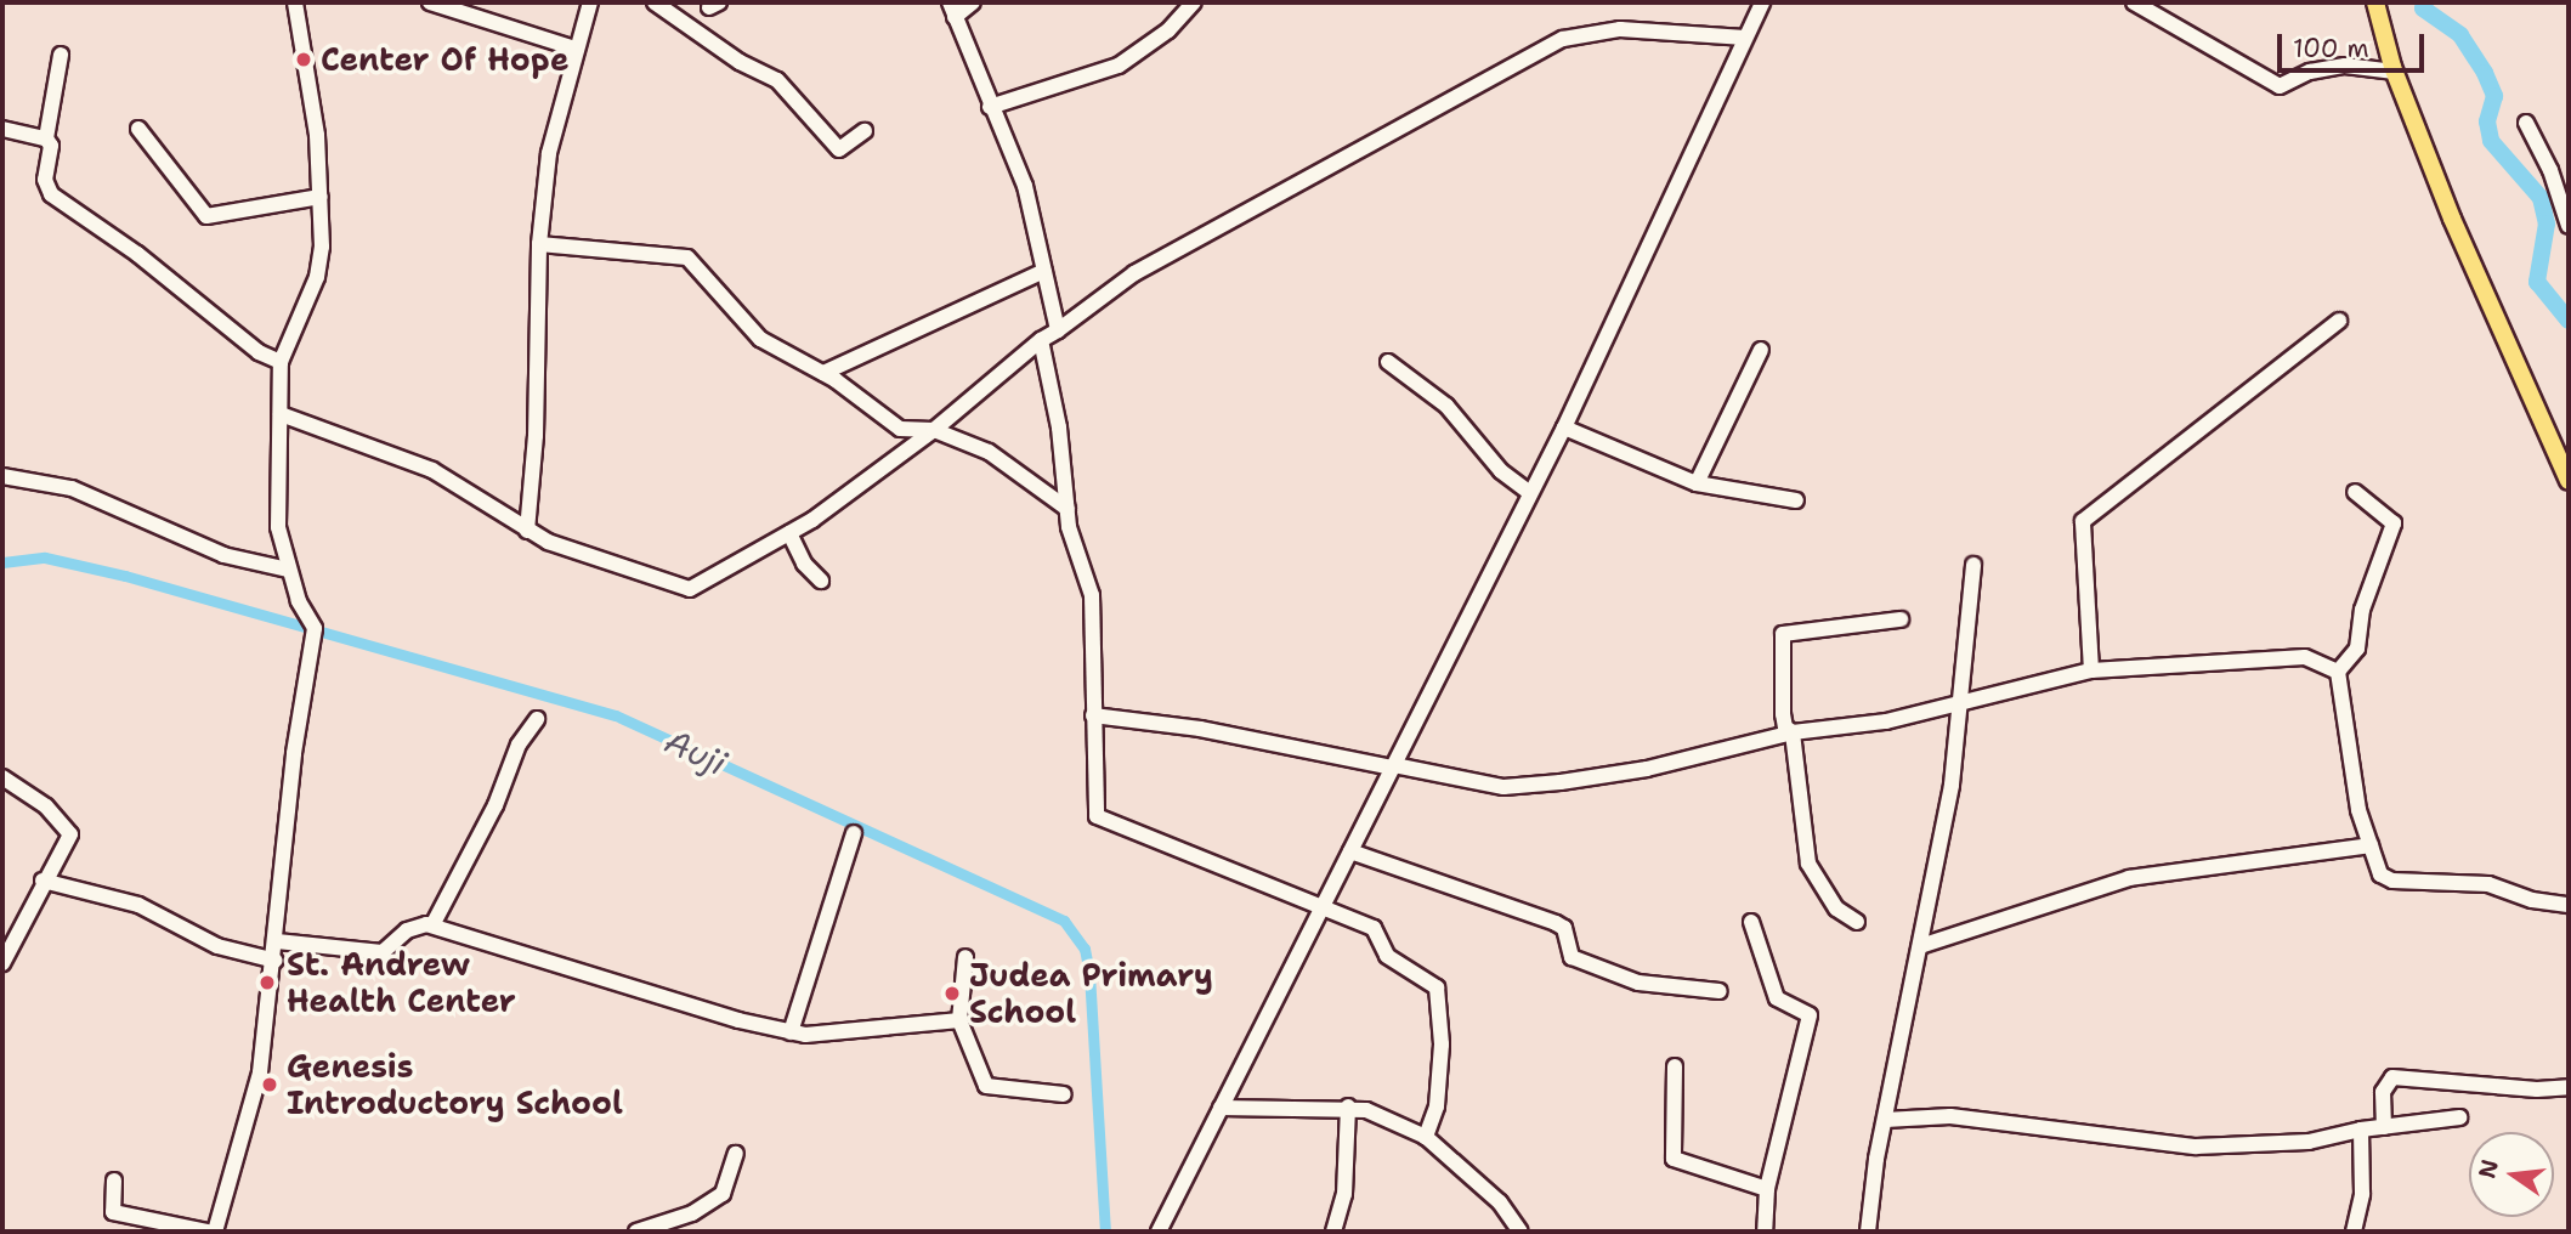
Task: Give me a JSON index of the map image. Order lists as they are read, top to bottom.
{
  "water": ["Auji"],
  "places": [
    "Center Of Hope",
    "St. Andrew Health Center",
    "Judea Primary School",
    "Genesis Introductory School"
  ],
  "scale_bar": "100 m",
  "north": "left"
}
